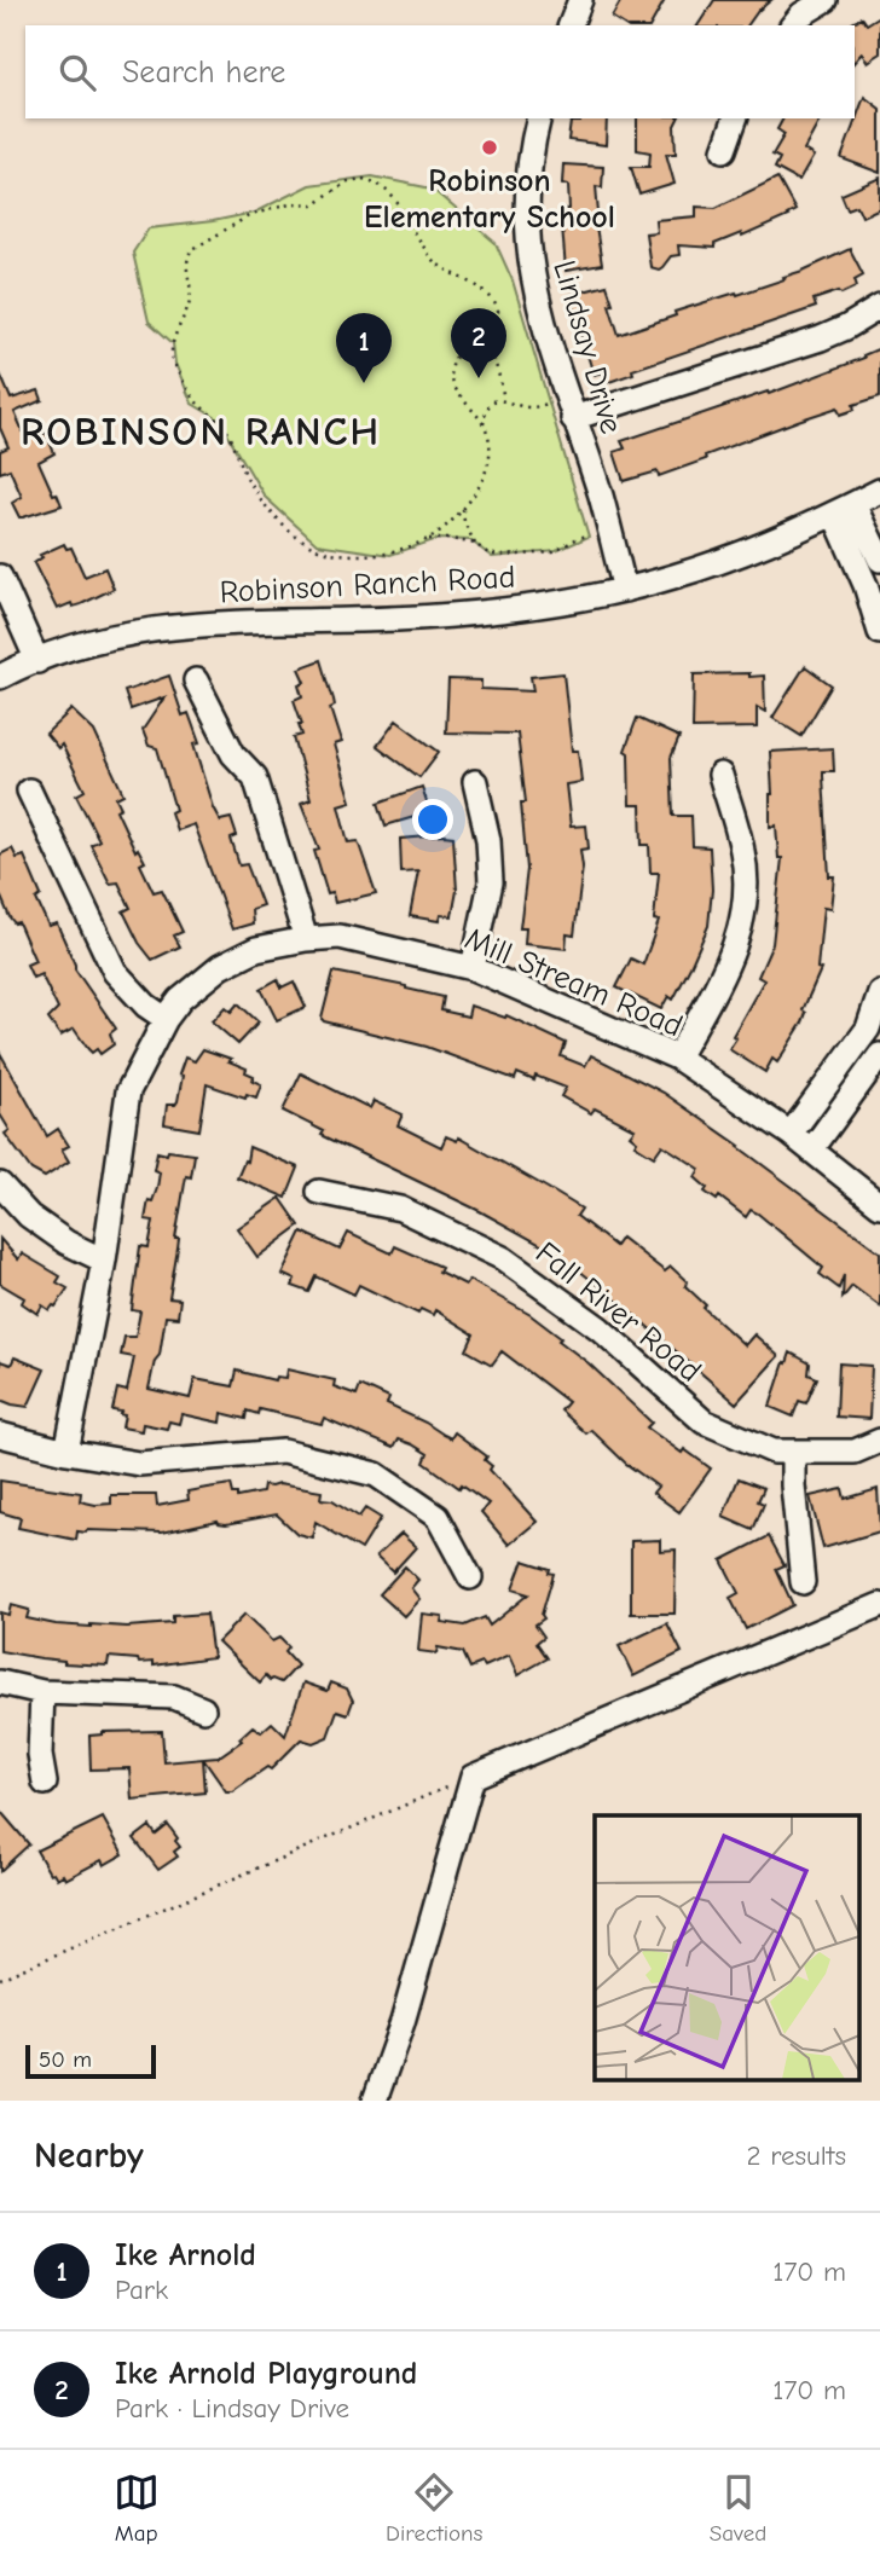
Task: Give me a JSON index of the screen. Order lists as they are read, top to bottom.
{
  "streets": {
    "street": [
      "Lindsay Drive",
      "Robinson Ranch Road",
      "Mill Stream Road",
      "Fall River Road"
    ]
  },
  "crossings": [
    ["Lindsay Drive", "Robinson Ranch Road"]
  ],
  "districts": ["ROBINSON RANCH"],
  "places": ["Robinson Elementary School"],
  "scale_bar": "50 m",
  "page": {
    "search": "Search here",
    "pins": ["2", "1"],
    "scale": "50 m",
    "heading": ["Nearby", "2 results"],
    "list": [
      {
        "mark": "1",
        "name": "Ike Arnold",
        "note": "Park",
        "value": "170 m"
      },
      {
        "mark": "2",
        "name": "Ike Arnold Playground",
        "note": "Park · Lindsay Drive",
        "value": "170 m"
      }
    ],
    "nav": ["Map", "Directions", "Saved"]
  }
}
